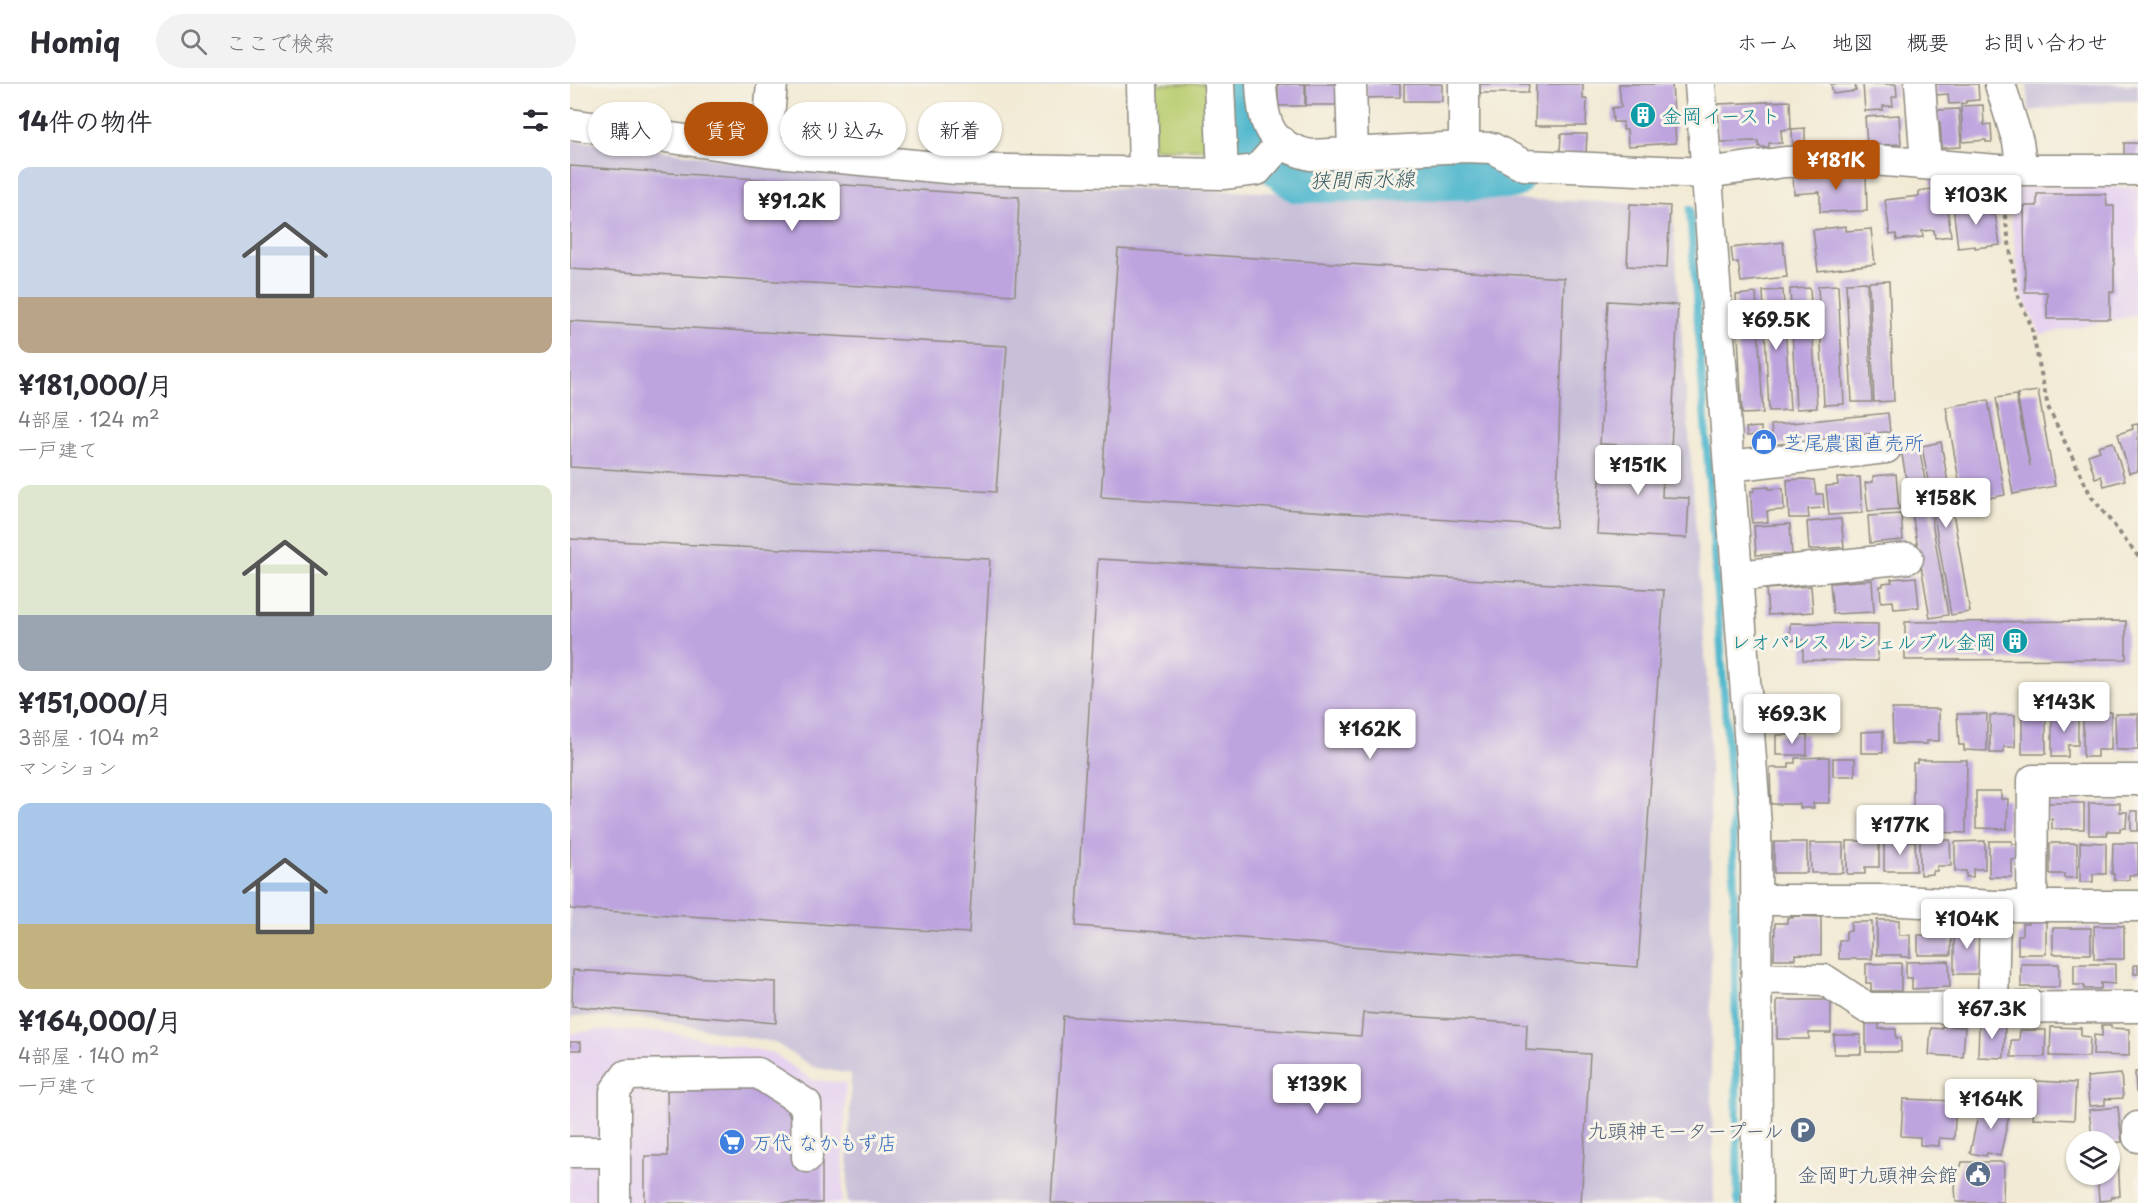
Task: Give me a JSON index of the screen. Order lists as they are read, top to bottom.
{
  "water": ["狭間雨水線"],
  "places": {
    "building": ["金岡イースト", "レオパレス ルシェルブル金岡"],
    "shop": ["芝尾農園直売所"],
    "parking": ["九頭神モータープール"],
    "supermarket": ["万代 なかもず店"],
    "public building": ["金岡町九頭神会館"]
  },
  "page": {
    "header": "Homiq",
    "search": "ここで検索",
    "nav": [
      "ホーム",
      "地図",
      "概要",
      "お問い合わせ"
    ],
    "heading": "14件の物件",
    "chip": [
      "購入",
      "賃貸",
      "絞り込み",
      "新着"
    ],
    "price": [
      "¥181K",
      "¥103K",
      "¥91.2K",
      "¥69.5K",
      "¥151K",
      "¥158K",
      "¥143K",
      "¥69.3K",
      "¥162K",
      "¥177K",
      "¥104K",
      "¥67.3K",
      "¥139K",
      "¥164K"
    ],
    "list": [
      {
        "name": "¥181,000/月",
        "note": "4部屋 · 124 m² · 一戸建て"
      },
      {
        "name": "¥151,000/月",
        "note": "3部屋 · 104 m² · マンション"
      },
      {
        "name": "¥164,000/月",
        "note": "4部屋 · 140 m² · 一戸建て"
      }
    ]
  }
}
